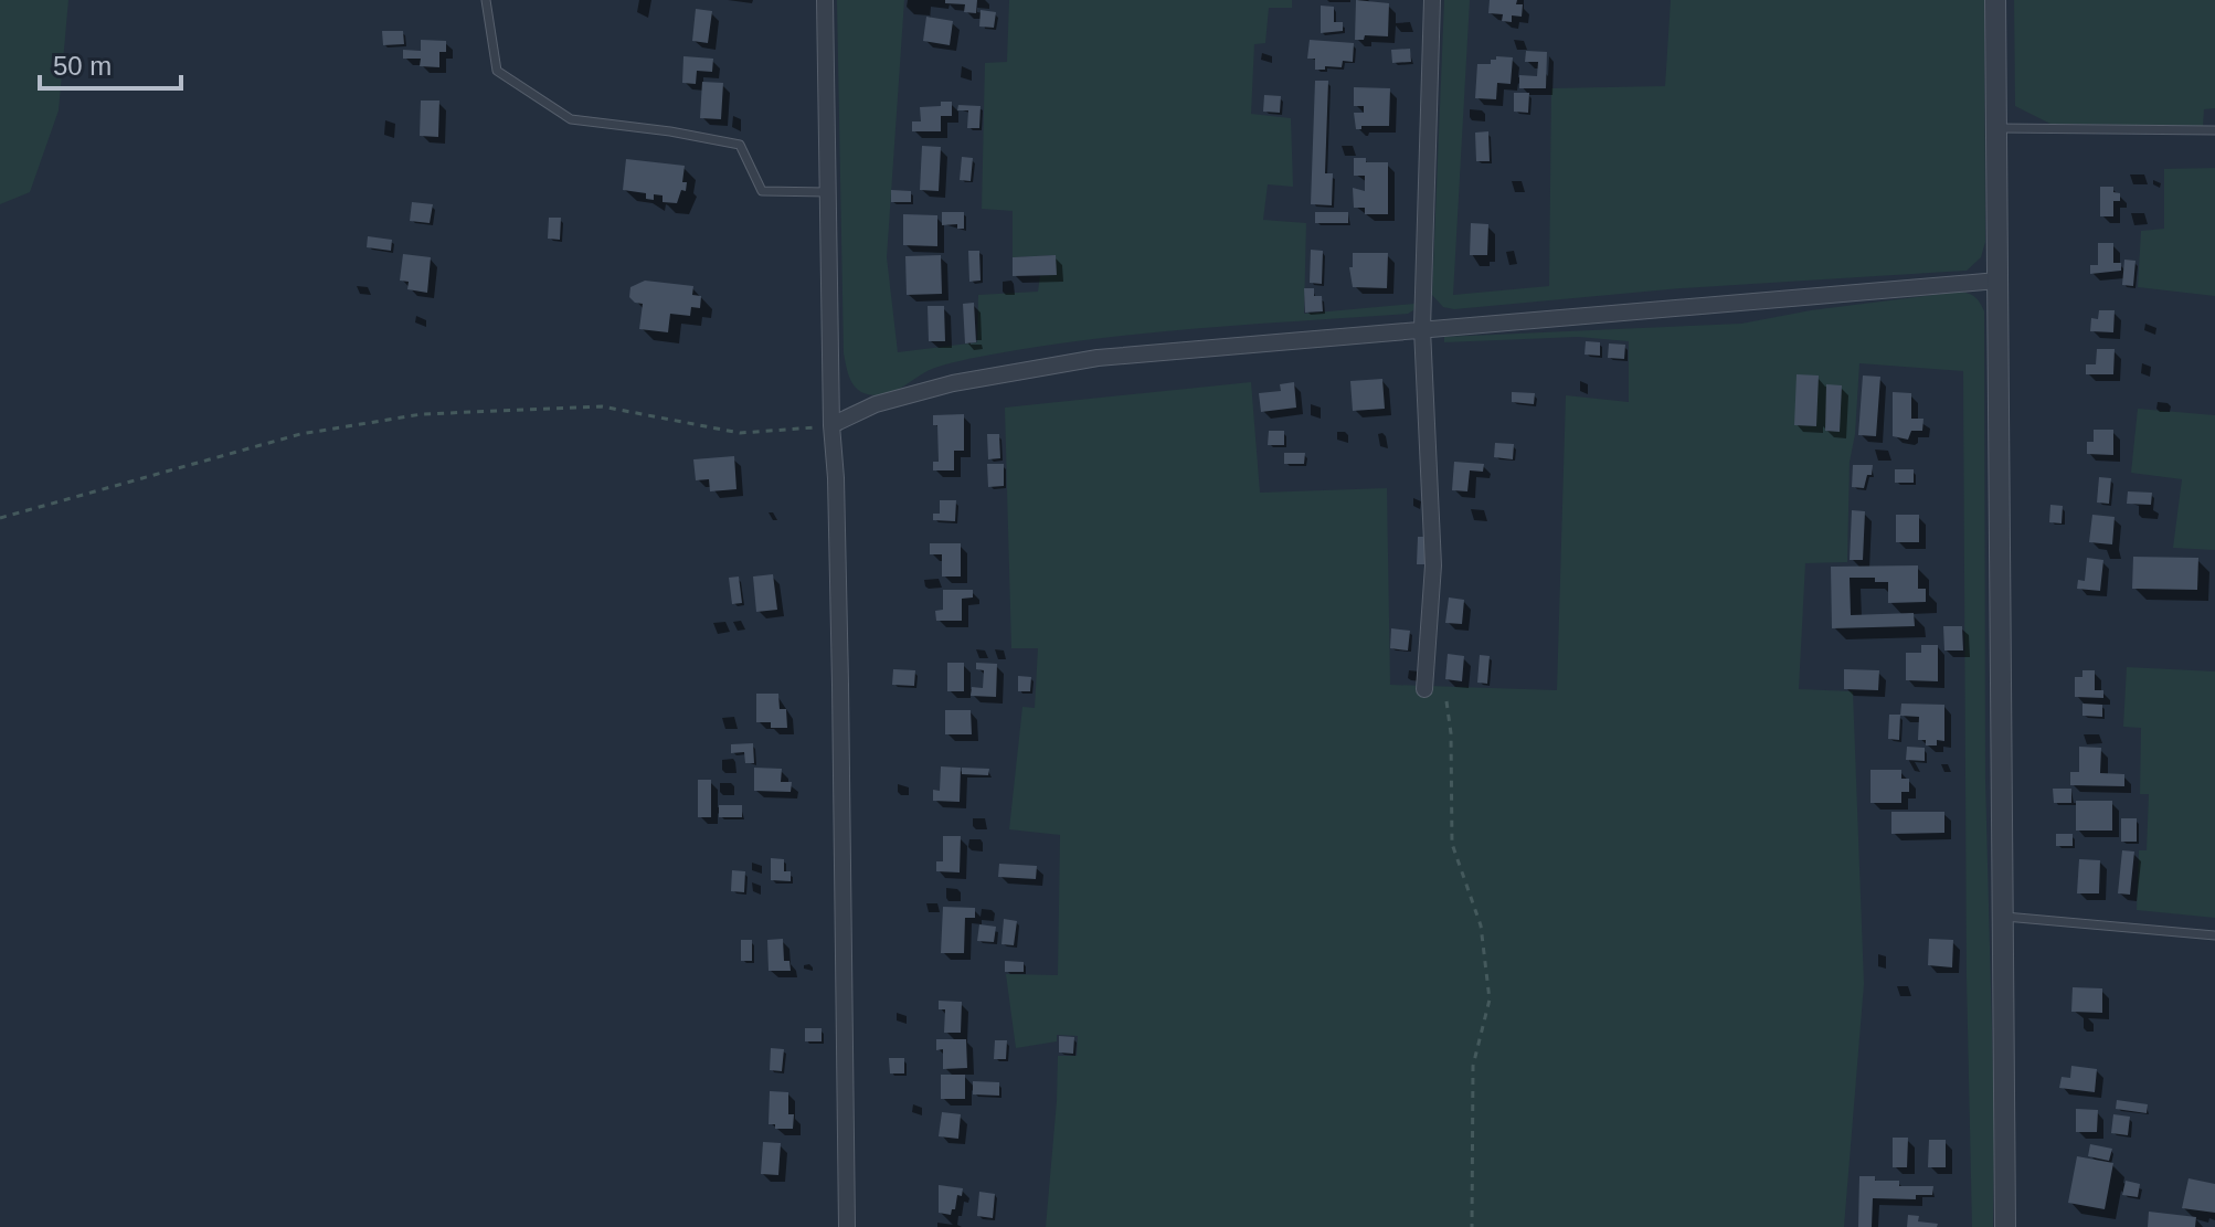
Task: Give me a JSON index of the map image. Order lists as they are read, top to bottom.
{
  "scale_bar": "50 m"
}
